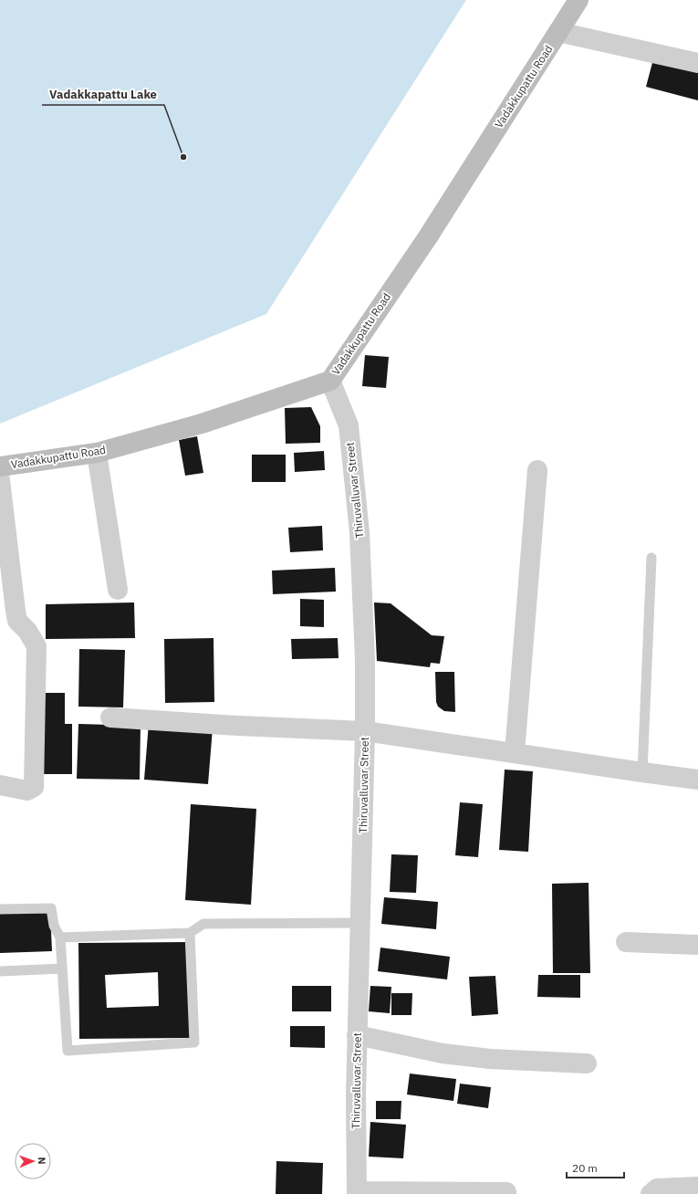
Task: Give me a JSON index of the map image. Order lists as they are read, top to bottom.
{
  "streets": {
    "street": ["Vadakkupattu Road", "Thiruvalluvar Street"]
  },
  "crossings": [
    ["Vadakkupattu Road", "Thiruvalluvar Street"]
  ],
  "places": ["Vadakkapattu Lake"],
  "scale_bar": "20 m",
  "north": "right"
}
